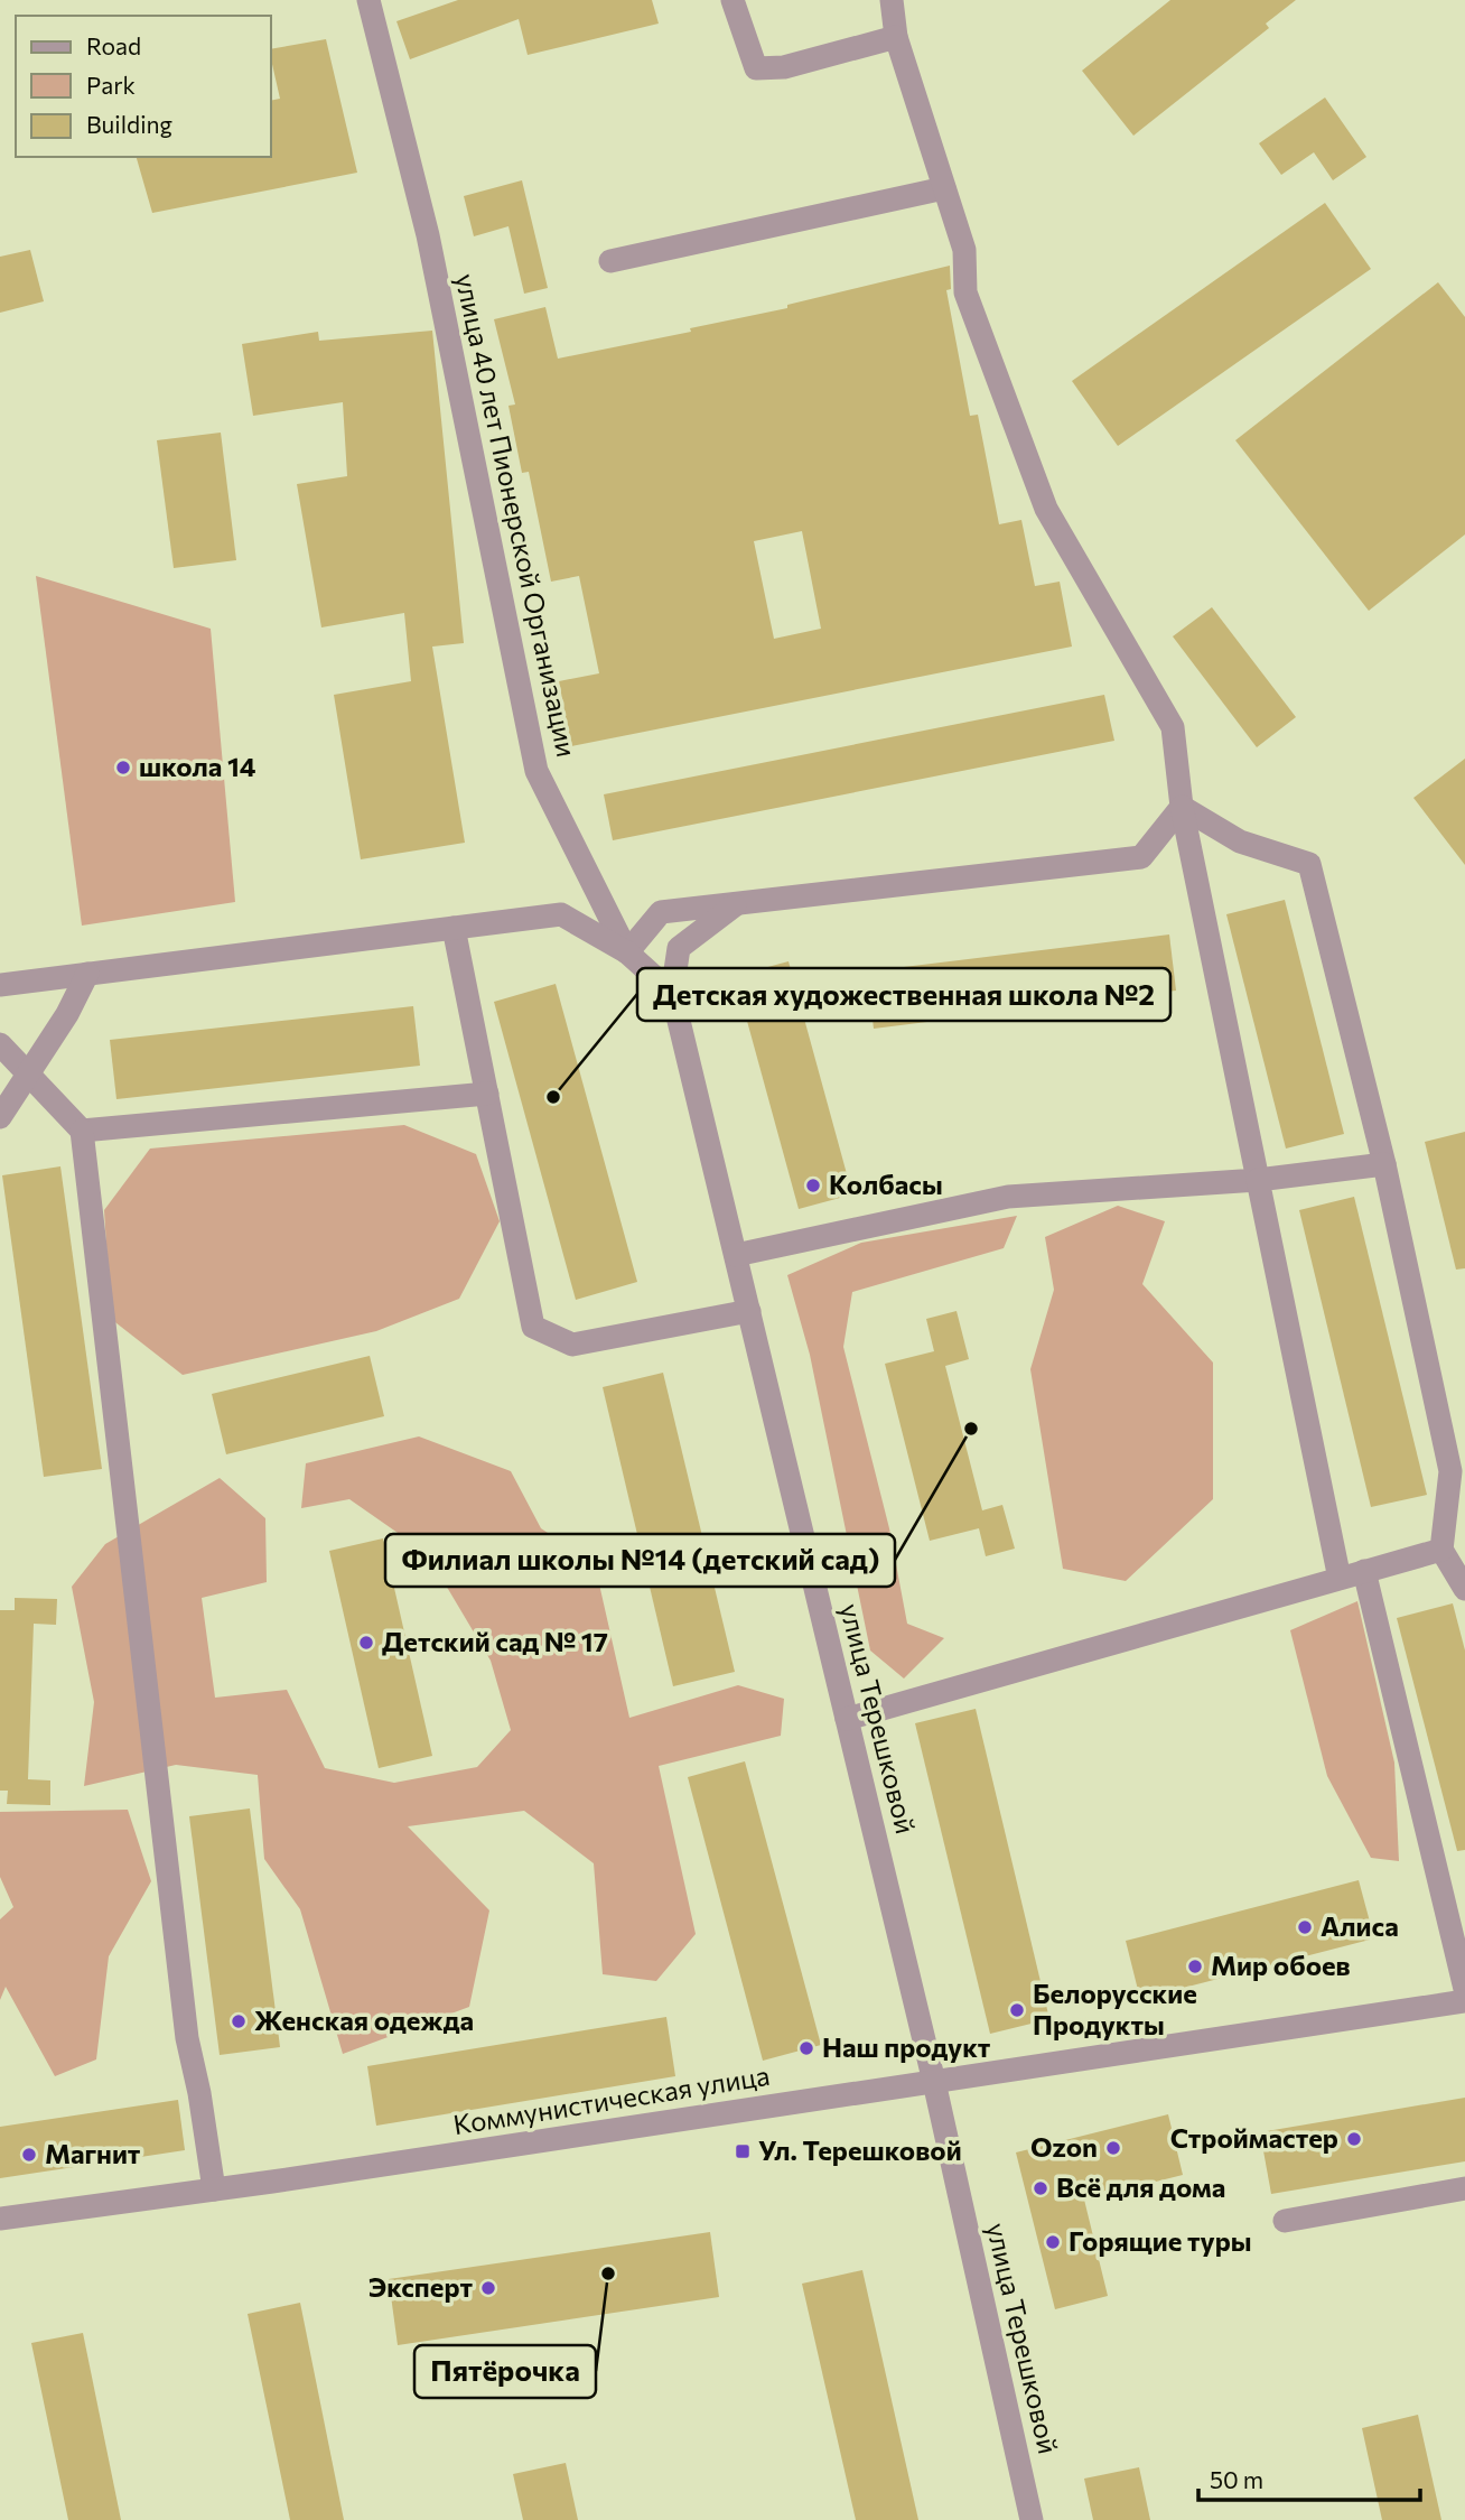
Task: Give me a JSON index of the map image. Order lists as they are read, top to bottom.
{
  "streets": {
    "street": ["улица 40 лет Пионерской Организации", "улица Терешковой", "Коммунистическая улица"]
  },
  "crossings": [
    ["улица Терешковой", "Коммунистическая улица"]
  ],
  "places": {
    "other": [
      "школа 14",
      "Детская художественная школа №2",
      "Колбасы",
      "Филиал школы №14 (детский сад)",
      "Детский сад № 17",
      "Алиса",
      "Мир обоев",
      "Белорусские Продукты",
      "Женская одежда",
      "Наш продукт",
      "Строймастер",
      "Ozon",
      "Магнит",
      "Всё для дома",
      "Горящие туры",
      "Пятёрочка",
      "Эксперт"
    ],
    "transit": ["Ул. Терешковой"]
  },
  "legend": ["Road", "Park", "Building"],
  "scale_bar": "50 m"
}
